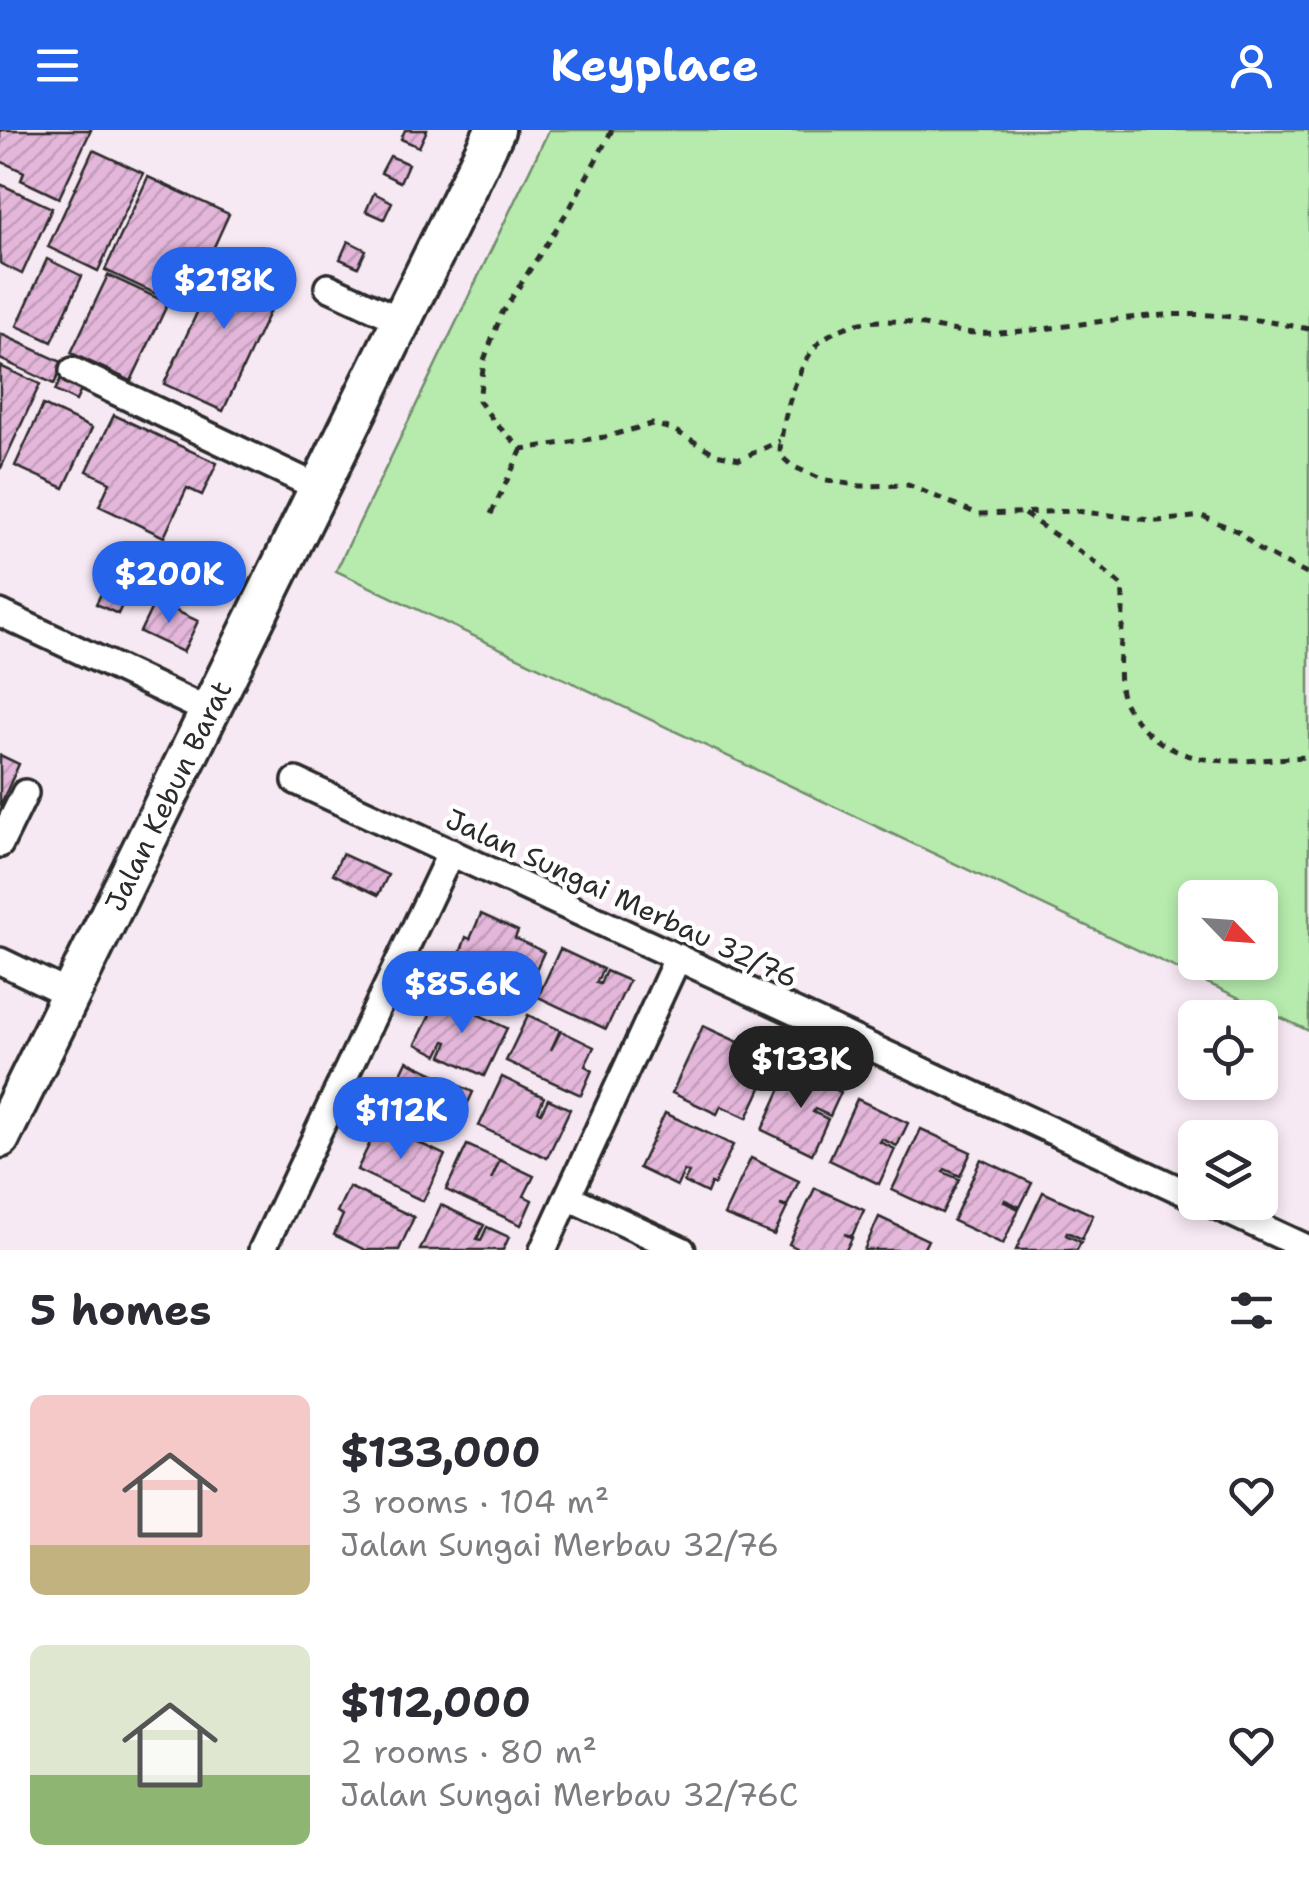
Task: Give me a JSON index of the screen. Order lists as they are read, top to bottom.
{
  "streets": {
    "main road": ["Jalan Kebun Barat"],
    "street": ["Jalan Sungai Merbau 32/76"]
  },
  "north": "bottom right",
  "page": {
    "header": "Keyplace",
    "price": [
      "$218K",
      "$200K",
      "$85.6K",
      "$133K",
      "$112K"
    ],
    "heading": "5 homes",
    "list": [
      {
        "name": "$133,000",
        "note": "3 rooms · 104 m² · Jalan Sungai Merbau 32/76"
      },
      {
        "name": "$112,000",
        "note": "2 rooms · 80 m² · Jalan Sungai Merbau 32/76C"
      }
    ]
  }
}
